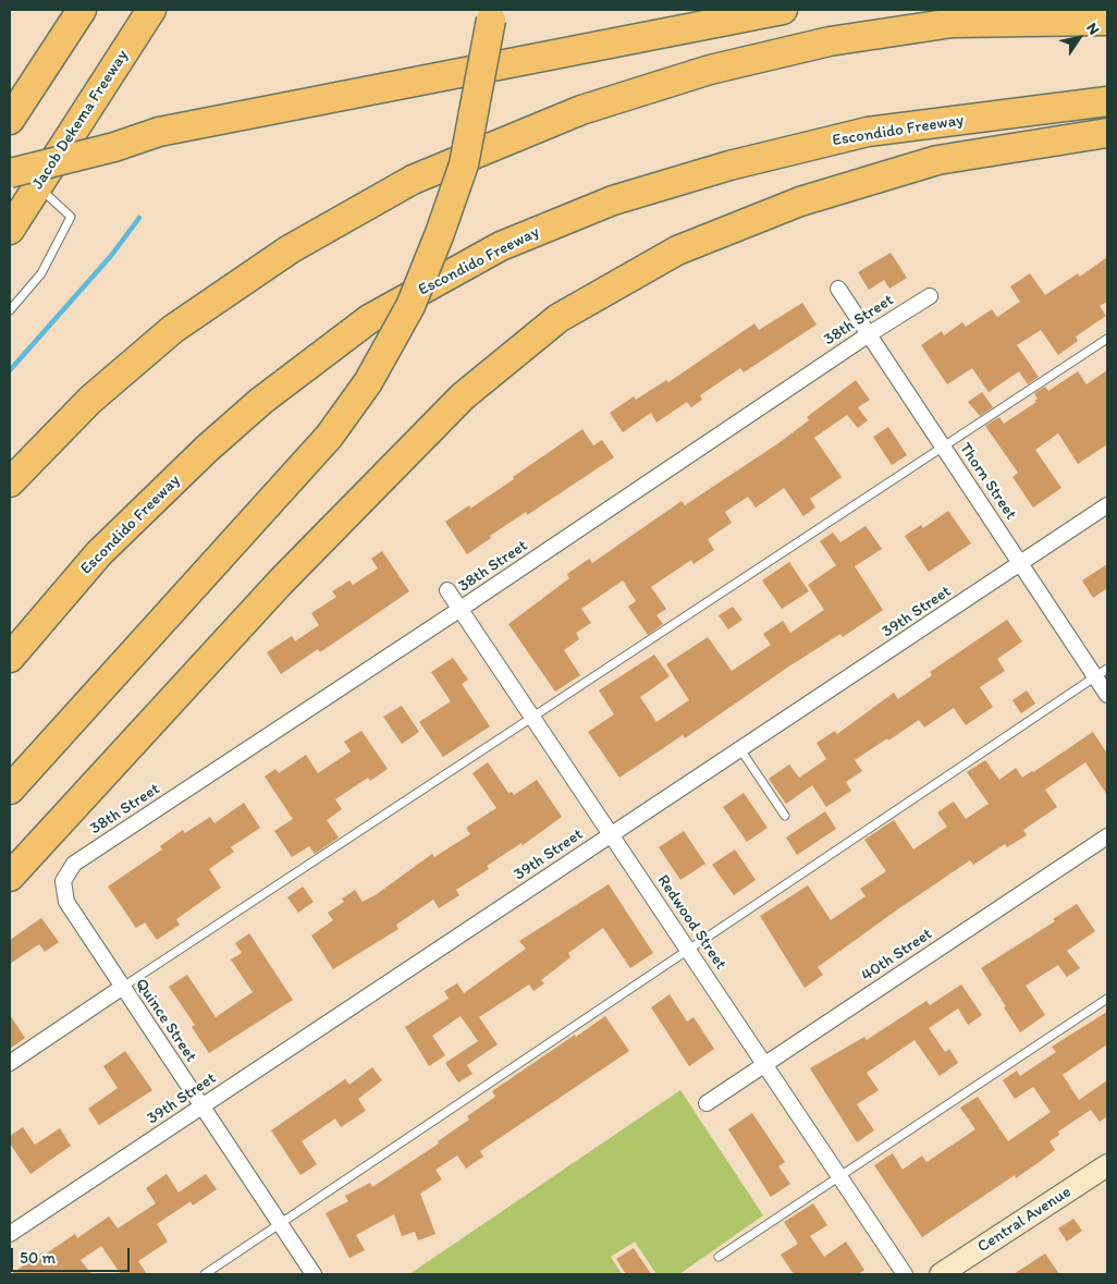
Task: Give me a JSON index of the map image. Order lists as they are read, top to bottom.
{
  "streets": {
    "highway": ["Jacob Dekema Freeway", "Escondido Freeway"],
    "street": [
      "38th Street",
      "Thorn Street",
      "39th Street",
      "Redwood Street",
      "40th Street",
      "Quince Street",
      "Central Avenue"
    ]
  },
  "crossings": [
    ["38th Street", "Thorn Street"],
    ["38th Street", "Redwood Street"],
    ["38th Street", "Quince Street"],
    ["Thorn Street", "39th Street"],
    ["39th Street", "Redwood Street"],
    ["39th Street", "Quince Street"],
    ["Redwood Street", "40th Street"]
  ],
  "scale_bar": "50 m",
  "north": "top right"
}
